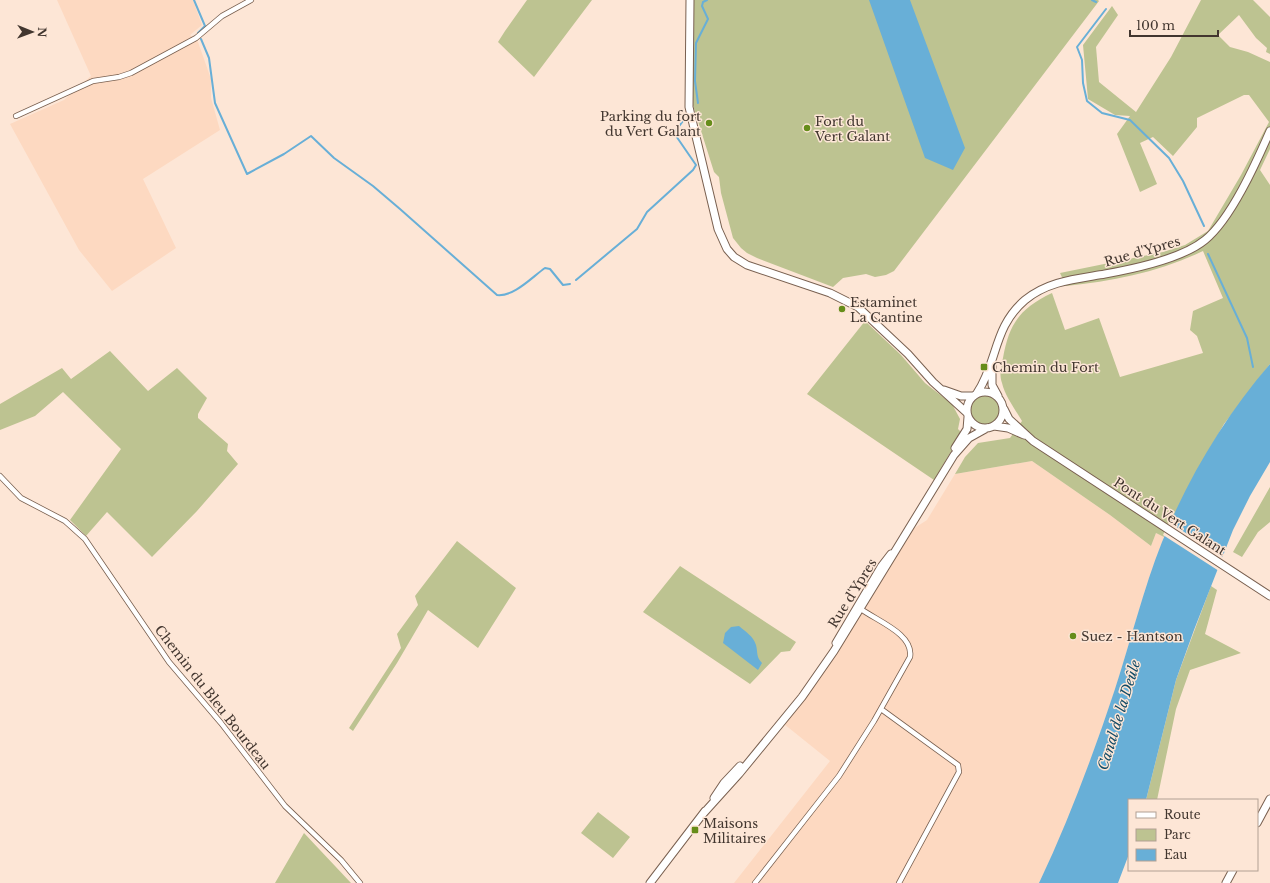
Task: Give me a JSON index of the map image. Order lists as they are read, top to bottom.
{
  "streets": {
    "main road": ["Rue d'Ypres", "Pont du Vert Galant"],
    "street": ["Chemin du Bleu Bourdeau"]
  },
  "water": ["Canal de la Deûle"],
  "places": {
    "other": [
      "Parking du fort du Vert Galant",
      "Fort du Vert Galant",
      "Estaminet La Cantine",
      "Suez - Hantson"
    ],
    "transit": ["Chemin du Fort", "Maisons Militaires"]
  },
  "legend": ["Route", "Parc", "Eau"],
  "scale_bar": "100 m",
  "north": "right"
}
